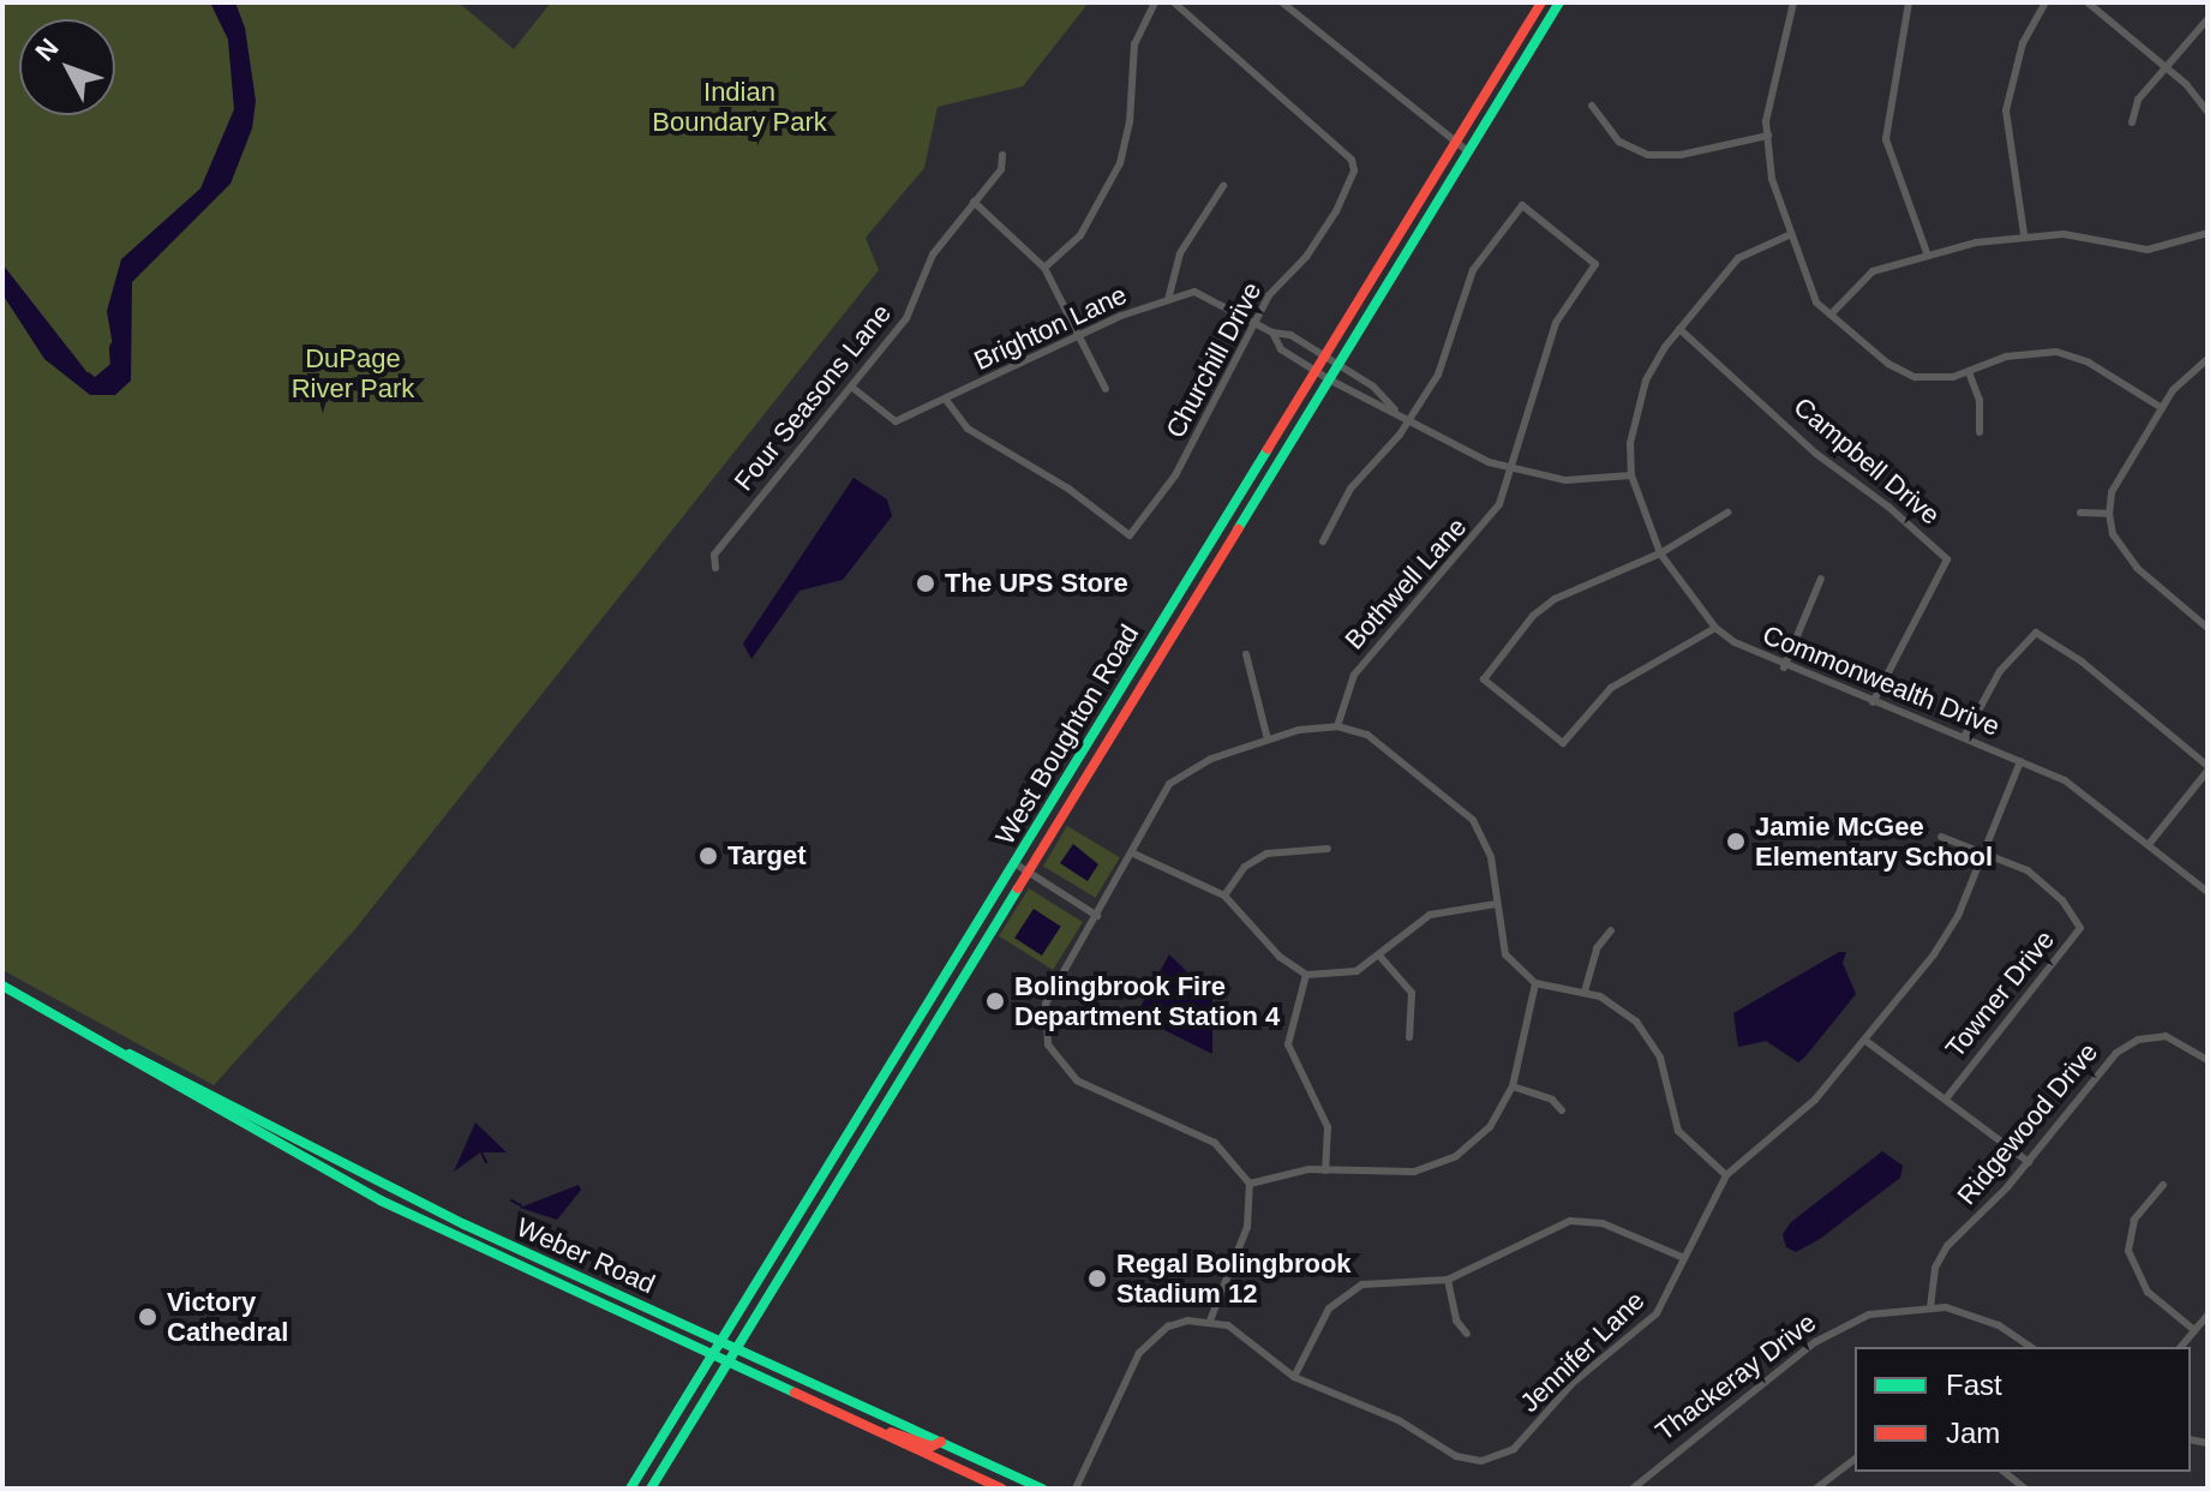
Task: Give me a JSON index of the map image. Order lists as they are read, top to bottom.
{
  "streets": {
    "main road": ["West Boughton Road", "Weber Road"],
    "street": [
      "Brighton Lane",
      "Churchill Drive",
      "Four Seasons Lane",
      "Campbell Drive",
      "Bothwell Lane",
      "Commonwealth Drive",
      "Towner Drive",
      "Ridgewood Drive",
      "Jennifer Lane",
      "Thackeray Drive"
    ]
  },
  "crossings": [
    ["Brighton Lane", "Churchill Drive"],
    ["Brighton Lane", "Four Seasons Lane"],
    ["Brighton Lane", "Bothwell Lane"],
    ["Brighton Lane", "Commonwealth Drive"],
    ["Brighton Lane", "West Boughton Road"],
    ["Campbell Drive", "Commonwealth Drive"],
    ["Commonwealth Drive", "Jennifer Lane"],
    ["West Boughton Road", "Weber Road"],
    ["Towner Drive", "Jennifer Lane"],
    ["Ridgewood Drive", "Thackeray Drive"]
  ],
  "parks": ["Indian Boundary Park", "DuPage River Park"],
  "places": [
    "The UPS Store",
    "Jamie McGee Elementary School",
    "Target",
    "Bolingbrook Fire Department Station 4",
    "Regal Bolingbrook Stadium 12",
    "Victory Cathedral"
  ],
  "legend": ["Fast", "Jam"],
  "north": "top left"
}
